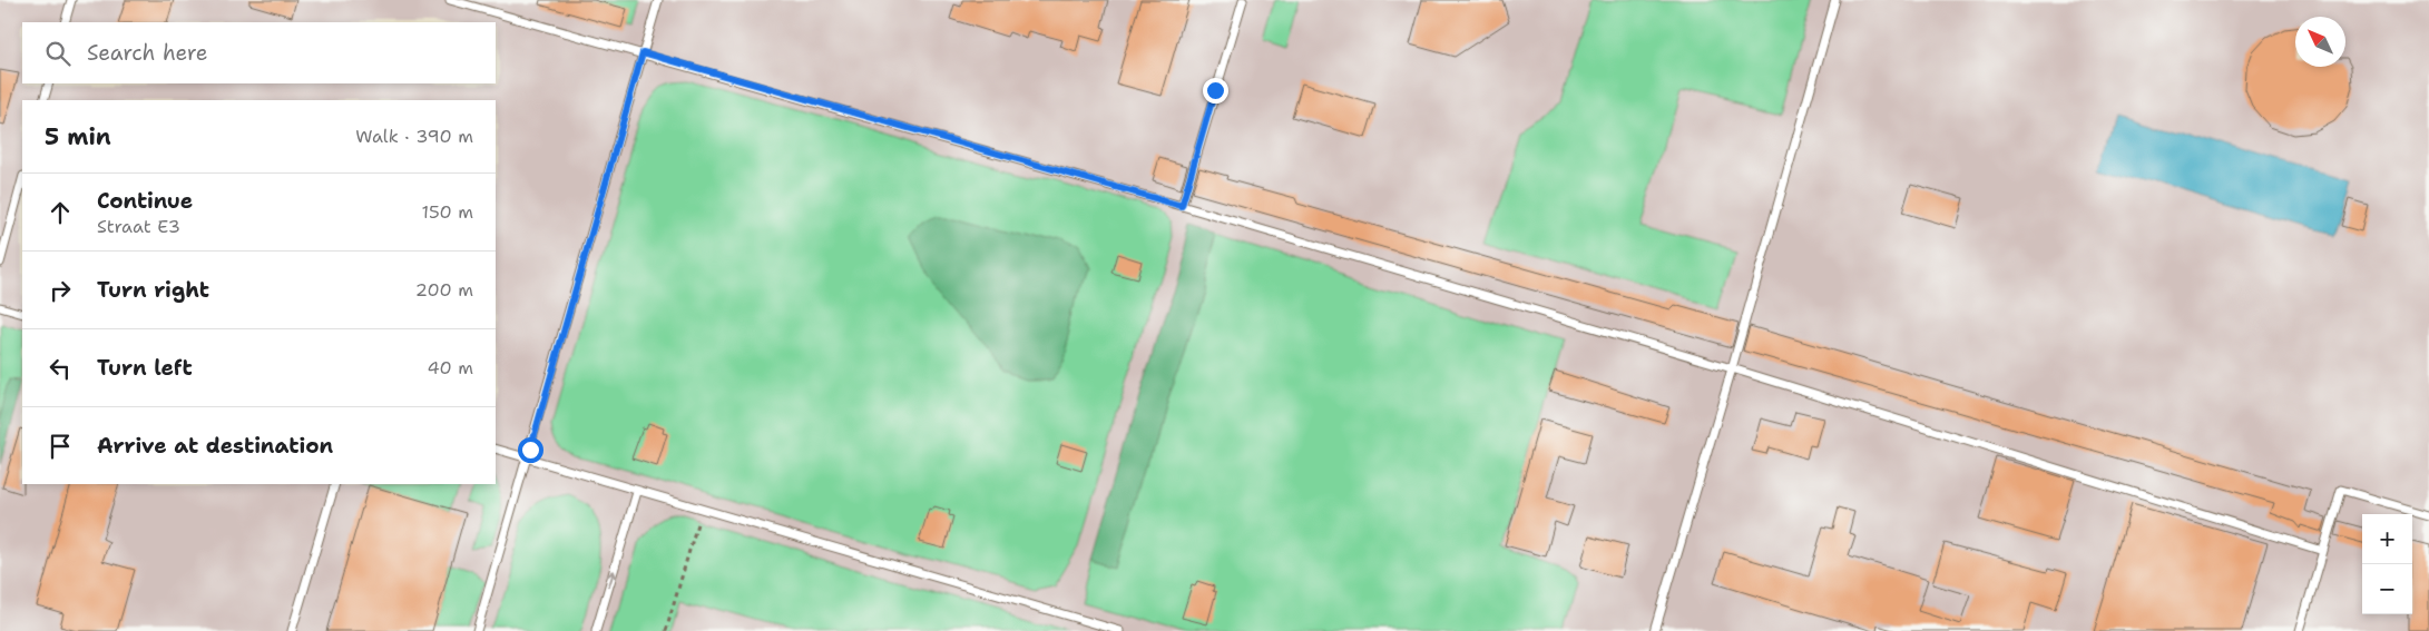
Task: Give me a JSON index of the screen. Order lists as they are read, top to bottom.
{
  "north": "top left",
  "page": {
    "search": "Search here",
    "heading": ["5 min", "Walk · 390 m"],
    "list": [
      ["Continue", "Straat E3", "150 m"],
      ["Turn right", "200 m"],
      ["Turn left", "40 m"],
      "Arrive at destination"
    ],
    "map_buttons": ["+", "−"]
  }
}
